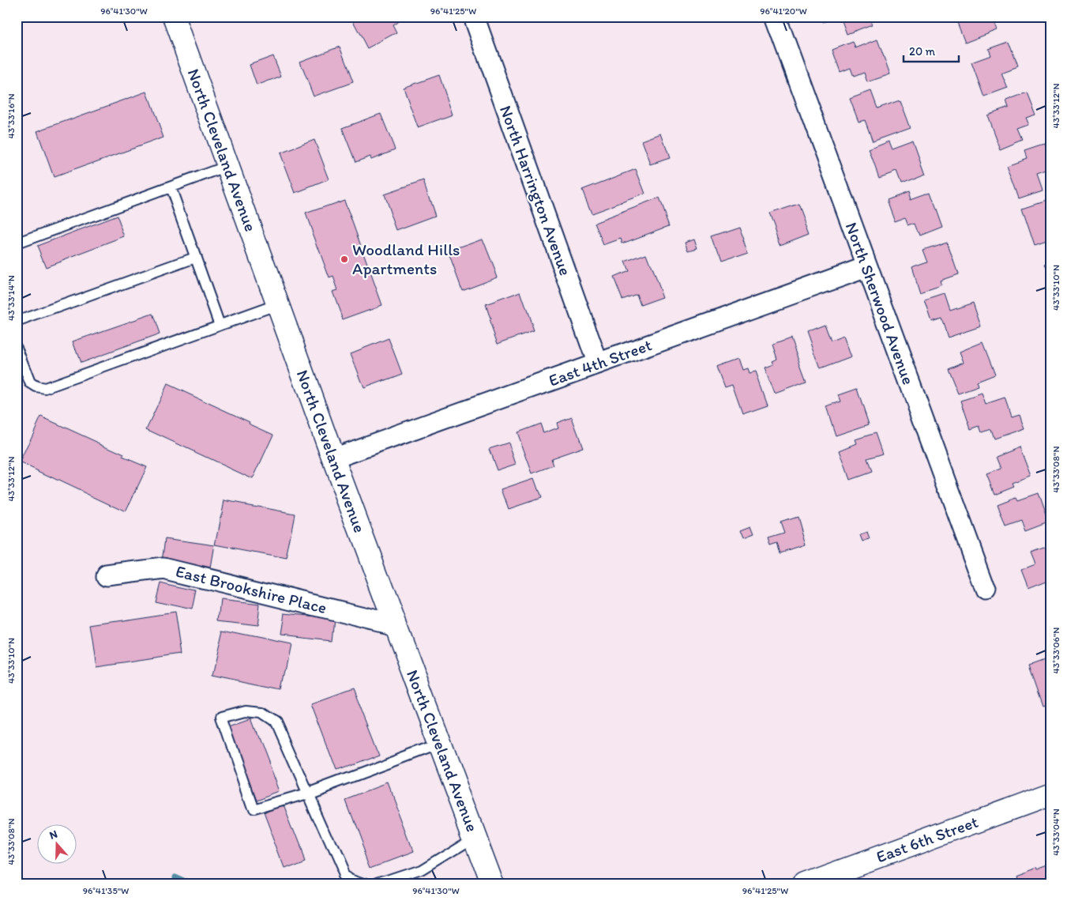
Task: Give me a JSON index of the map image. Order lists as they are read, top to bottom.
{
  "streets": {
    "street": [
      "North Cleveland Avenue",
      "North Harrington Avenue",
      "North Sherwood Avenue",
      "East 4th Street",
      "East Brookshire Place",
      "East 6th Street"
    ]
  },
  "crossings": [
    ["North Cleveland Avenue", "East 4th Street"],
    ["North Cleveland Avenue", "East Brookshire Place"],
    ["North Harrington Avenue", "East 4th Street"],
    ["North Sherwood Avenue", "East 4th Street"]
  ],
  "places": ["Woodland Hills Apartments"],
  "scale_bar": "20 m",
  "north": "top",
  "coordinates": [
    "96°41'30\"W",
    "96°41'25\"W",
    "96°41'20\"W",
    "43°33'12\"N",
    "43°33'16\"N",
    "43°33'10\"N",
    "43°33'14\"N",
    "43°33'08\"N",
    "43°33'06\"N",
    "43°33'04\"N",
    "96°41'35\"W"
  ]
}
